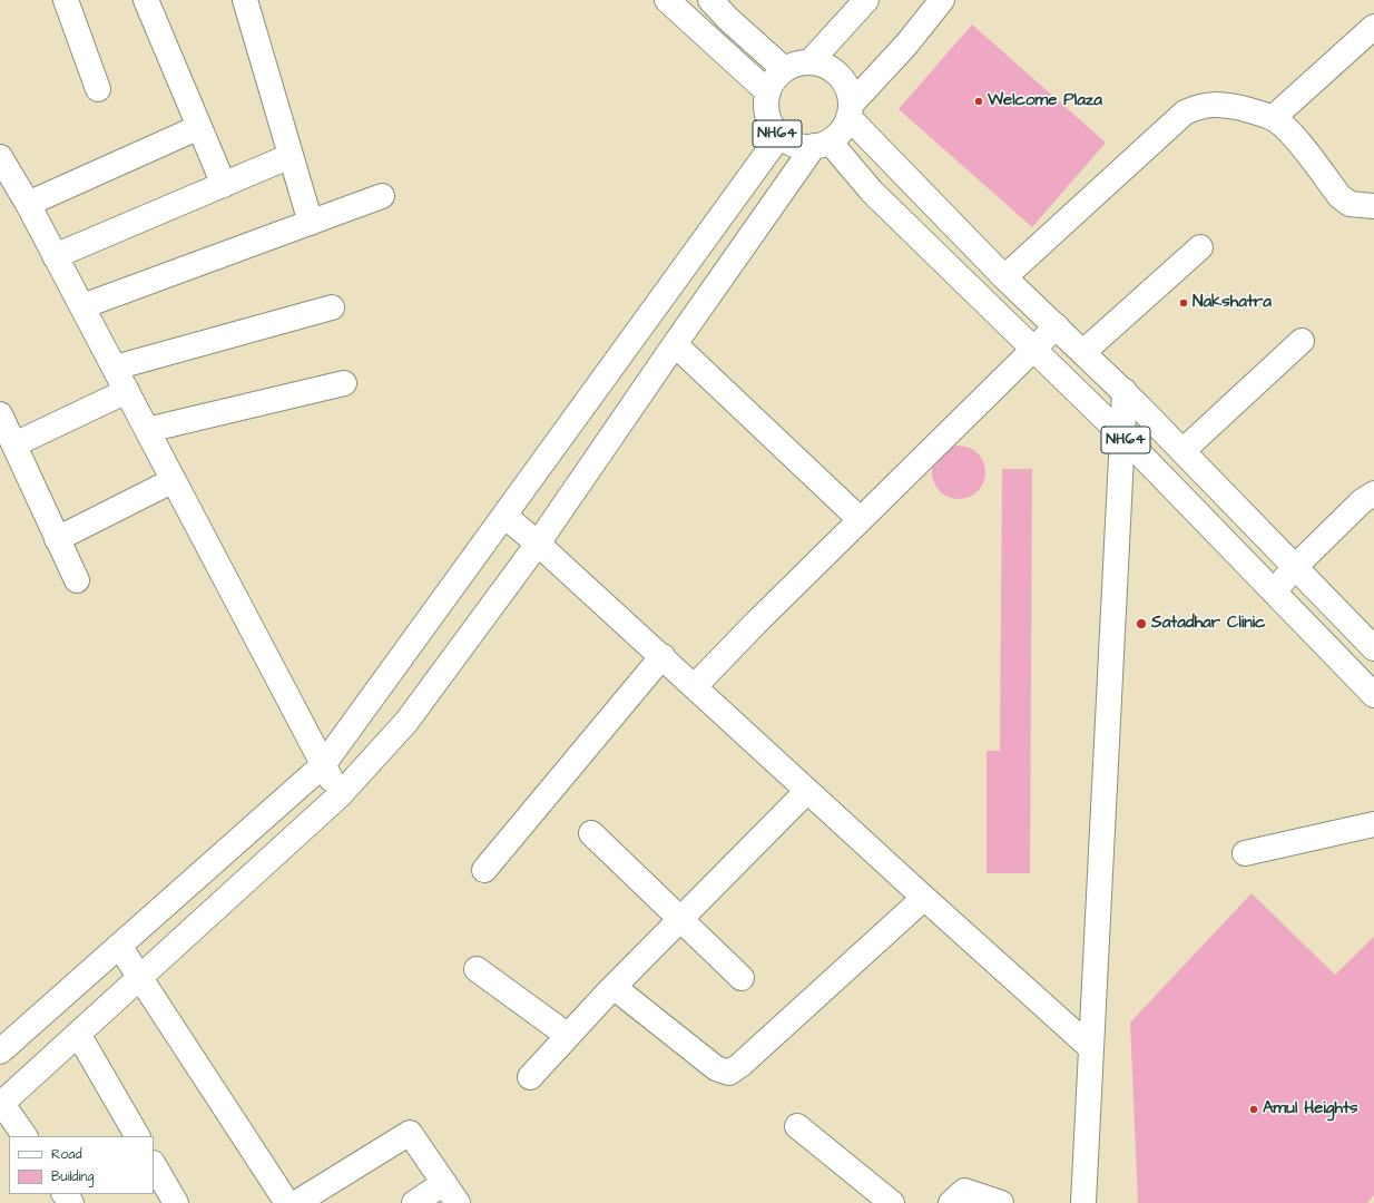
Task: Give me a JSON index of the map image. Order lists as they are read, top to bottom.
{
  "streets": {
    "main road": ["NH64"]
  },
  "places": [
    "Welcome Plaza",
    "Nakshatra",
    "Satadhar Clinic",
    "Amul Heights"
  ],
  "legend": ["Road", "Building"]
}
